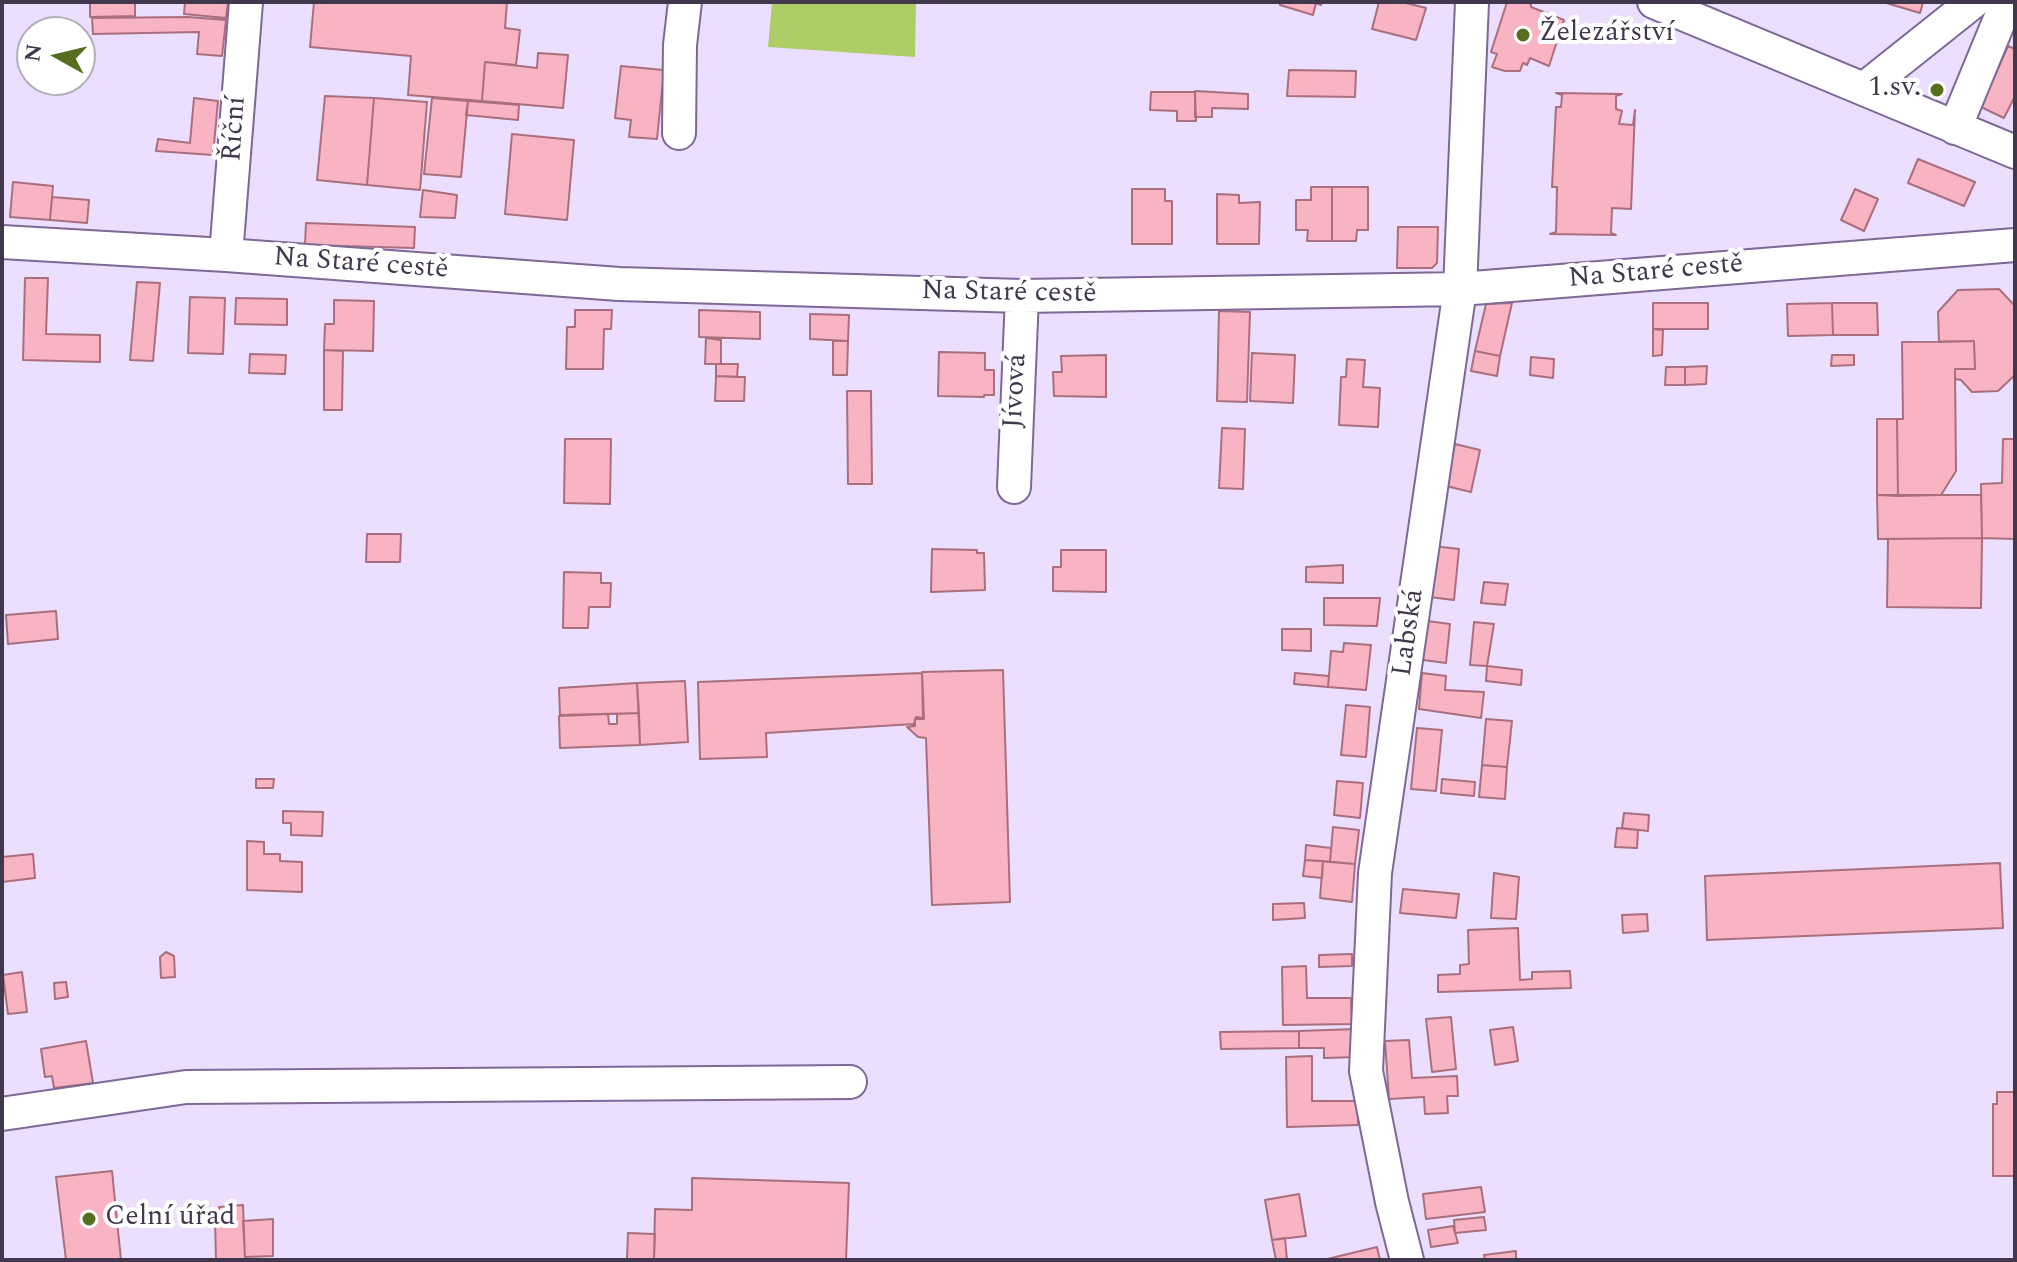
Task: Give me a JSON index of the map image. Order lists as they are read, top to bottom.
{
  "streets": {
    "street": [
      "Říční",
      "Na Staré cestě",
      "Jívová",
      "Labská"
    ]
  },
  "crossings": [
    ["Říční", "Na Staré cestě"],
    ["Na Staré cestě", "Jívová"],
    ["Na Staré cestě", "Labská"]
  ],
  "places": ["Železářství", "1.sv.", "Celní úřad"],
  "north": "left"
}
